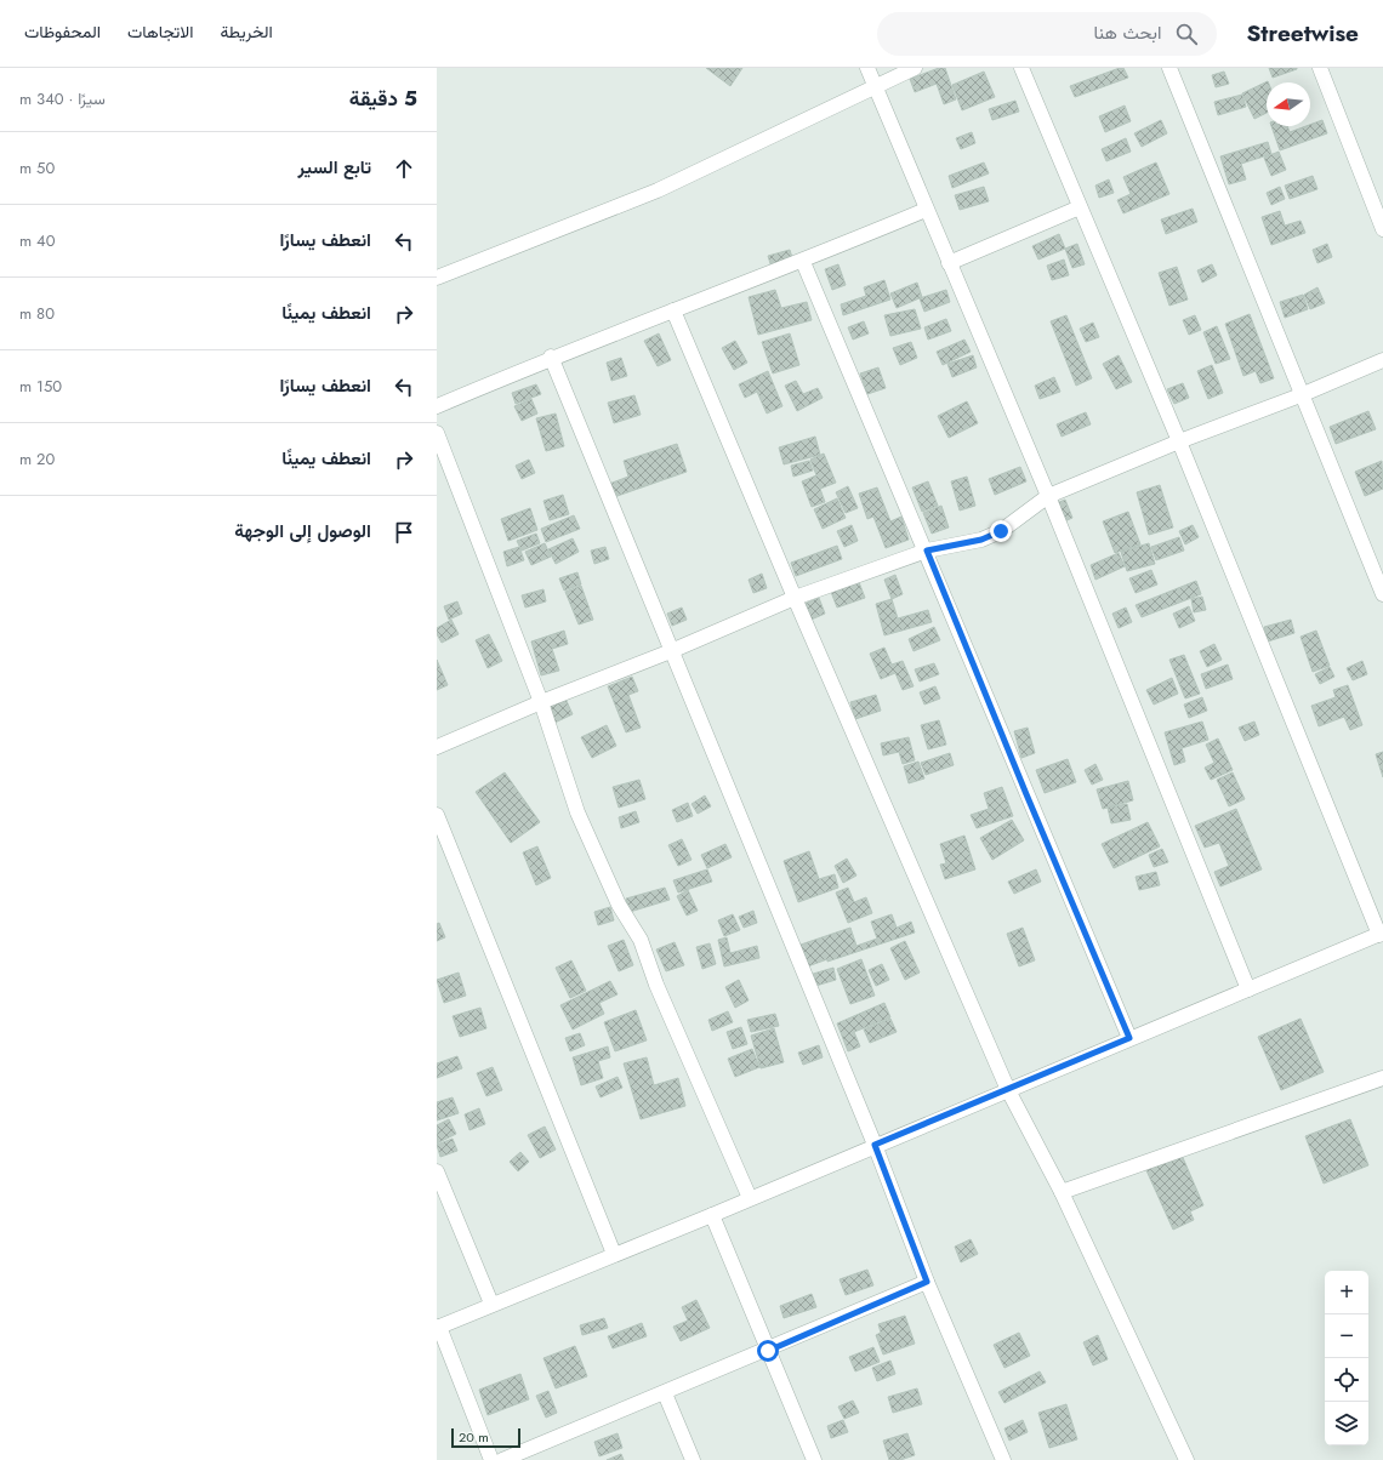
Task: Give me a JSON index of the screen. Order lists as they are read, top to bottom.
{
  "scale_bar": "20 m",
  "north": "left",
  "page": {
    "header": "Streetwise",
    "search": "ابحث هنا",
    "nav": ["الخريطة", "الاتجاهات", "المحفوظات"],
    "heading": ["5 دقيقة", "سيرًا · 340 m"],
    "list": [
      ["تابع السير", "50 m"],
      ["انعطف يسارًا", "40 m"],
      ["انعطف يمينًا", "80 m"],
      ["انعطف يسارًا", "150 m"],
      ["انعطف يمينًا", "20 m"],
      "الوصول إلى الوجهة"
    ],
    "map_buttons": ["+", "−"],
    "scale": "20 m"
  }
}
